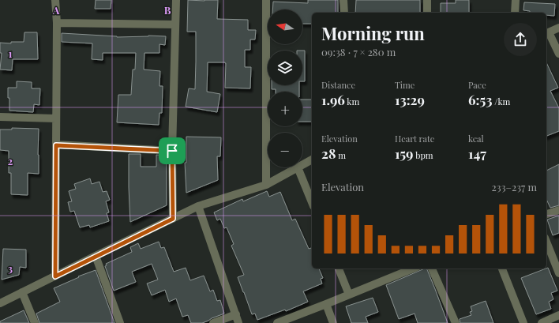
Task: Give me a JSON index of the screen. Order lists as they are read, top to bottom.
{
  "north": "left",
  "page": {
    "map_buttons": ["+", "−"],
    "heading": ["Morning run", "09:38 · 7 × 280 m"],
    "stats": [
      ["Distance", "1.96 km"],
      ["Time", "13:29"],
      ["Pace", "6:53 /km"],
      ["Elevation", "28 m"],
      ["Heart rate", "159 bpm"],
      ["kcal", "147"]
    ],
    "chart": ["Elevation", "233–237 m"]
  },
  "grid": {
    "columns": ["A", "B"],
    "rows": ["1", "2", "3"]
  }
}
